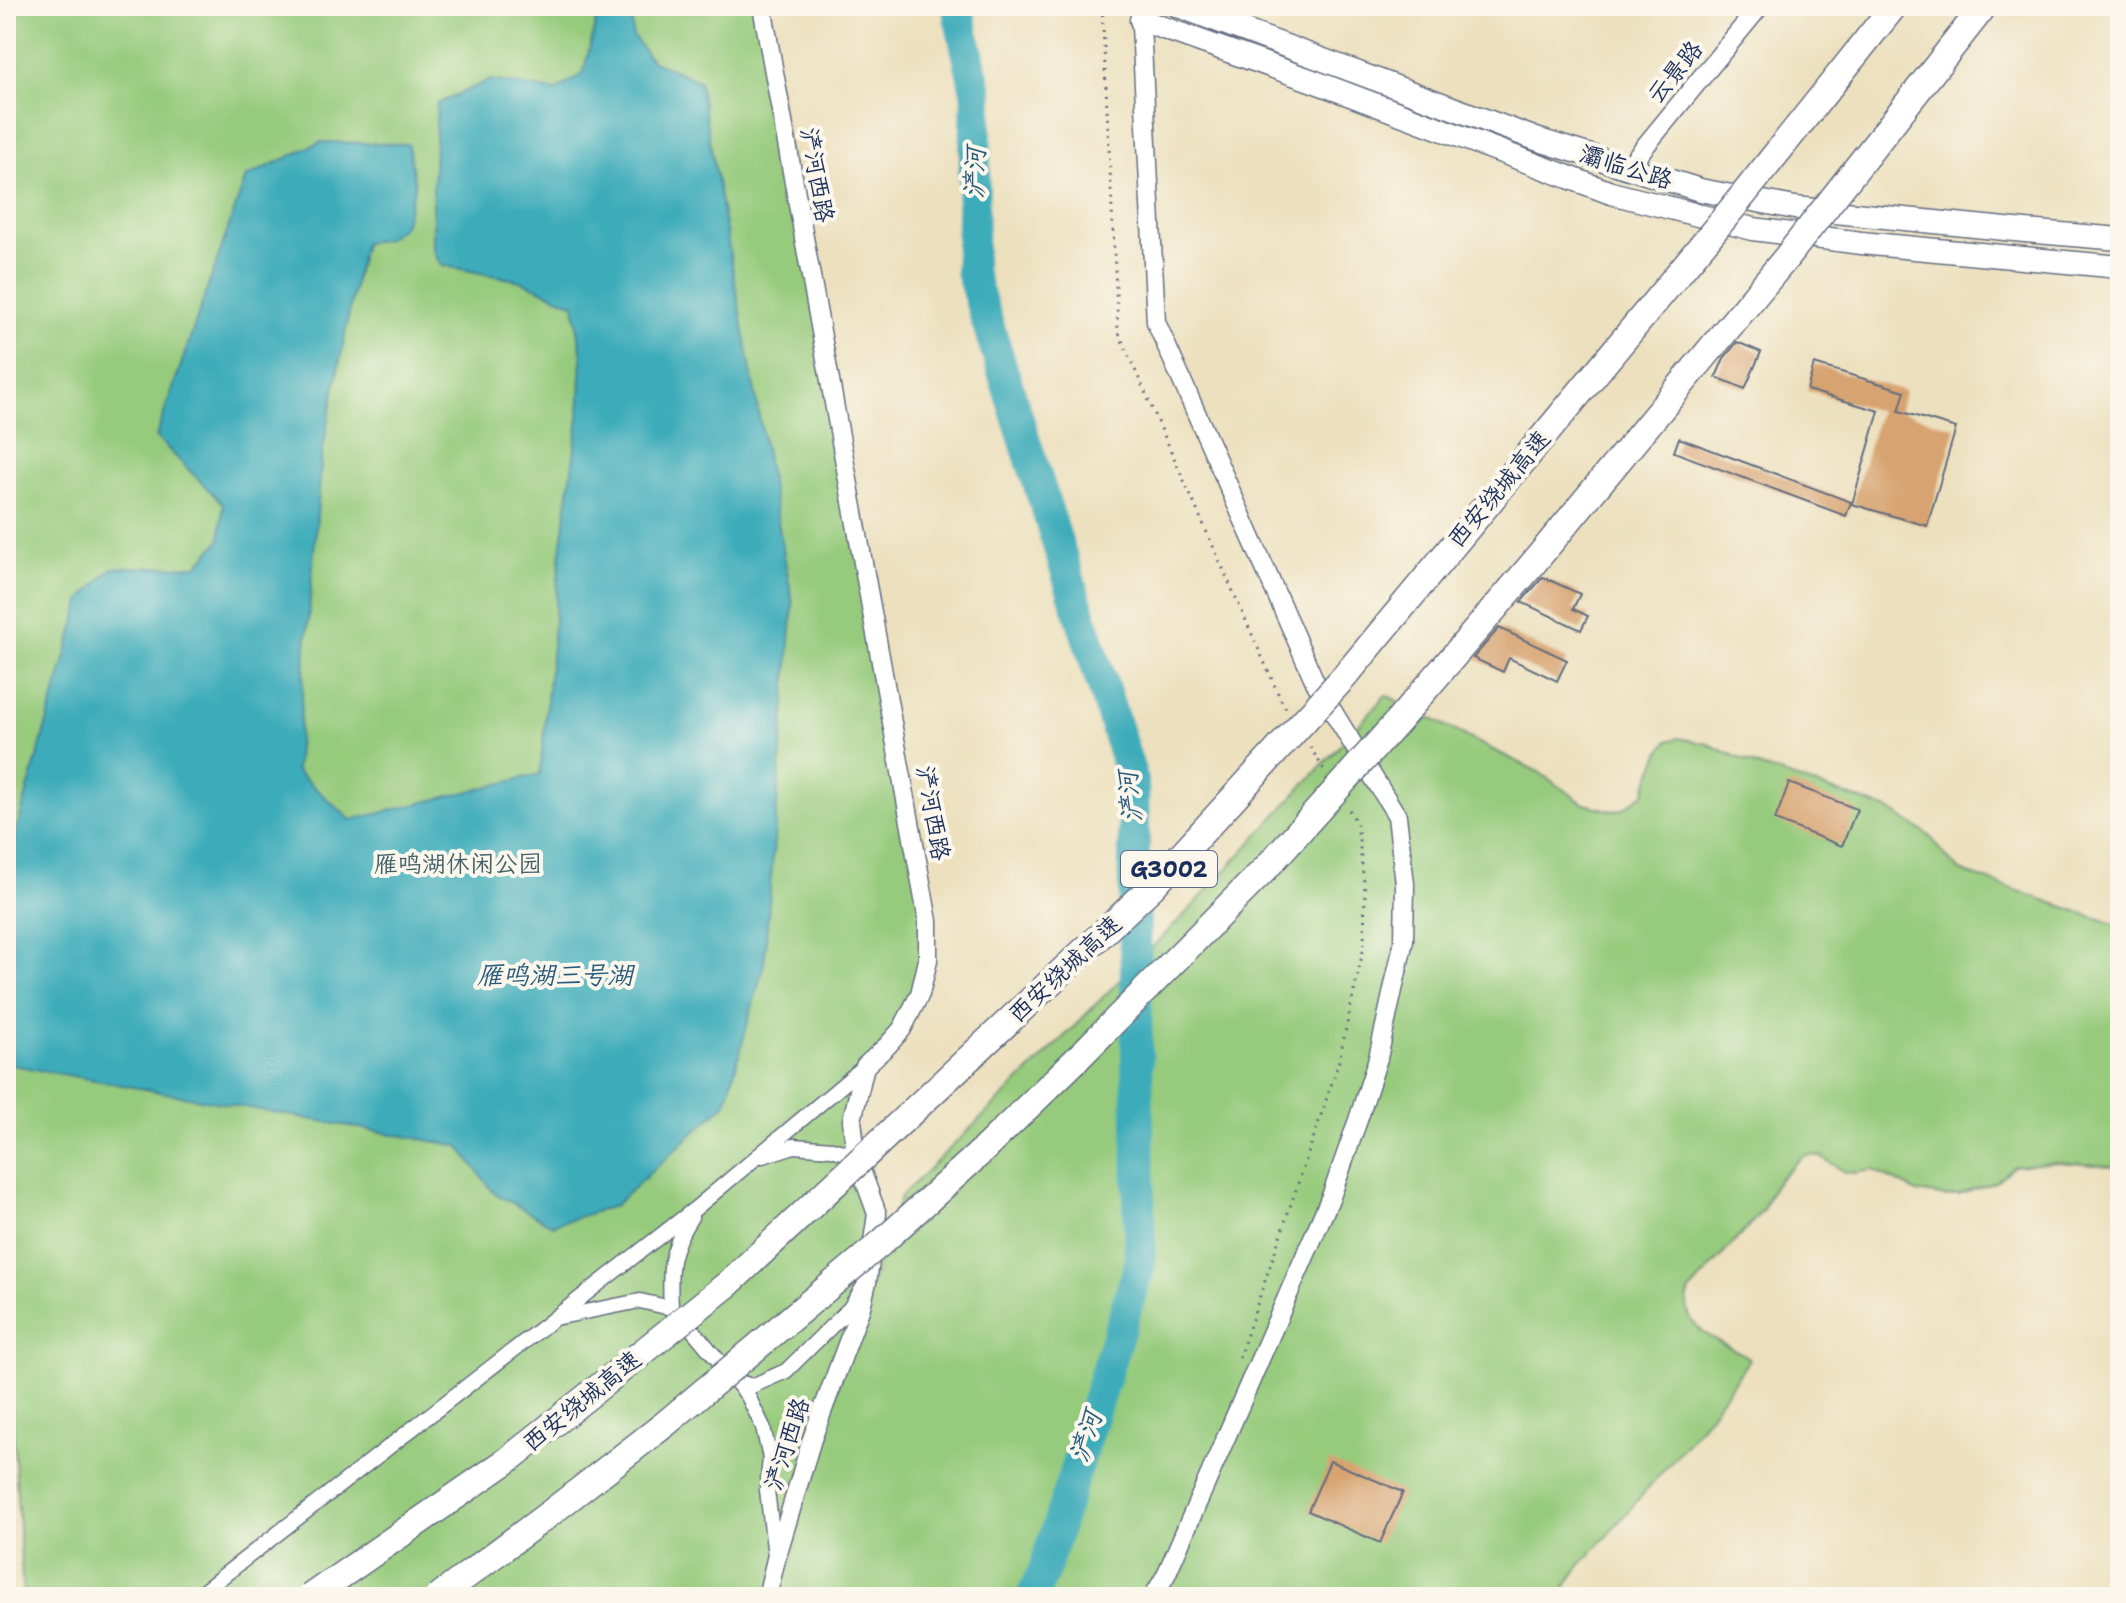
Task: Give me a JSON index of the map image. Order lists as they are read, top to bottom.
{
  "streets": {
    "highway": ["西安绕城高速", "G3002"],
    "main road": ["灞临公路"],
    "street": ["云景路", "浐河西路"]
  },
  "crossings": [
    ["云景路", "灞临公路"]
  ],
  "water": ["浐河", "雁鸣湖三号湖"],
  "parks": ["雁鸣湖休闲公园"]
}
